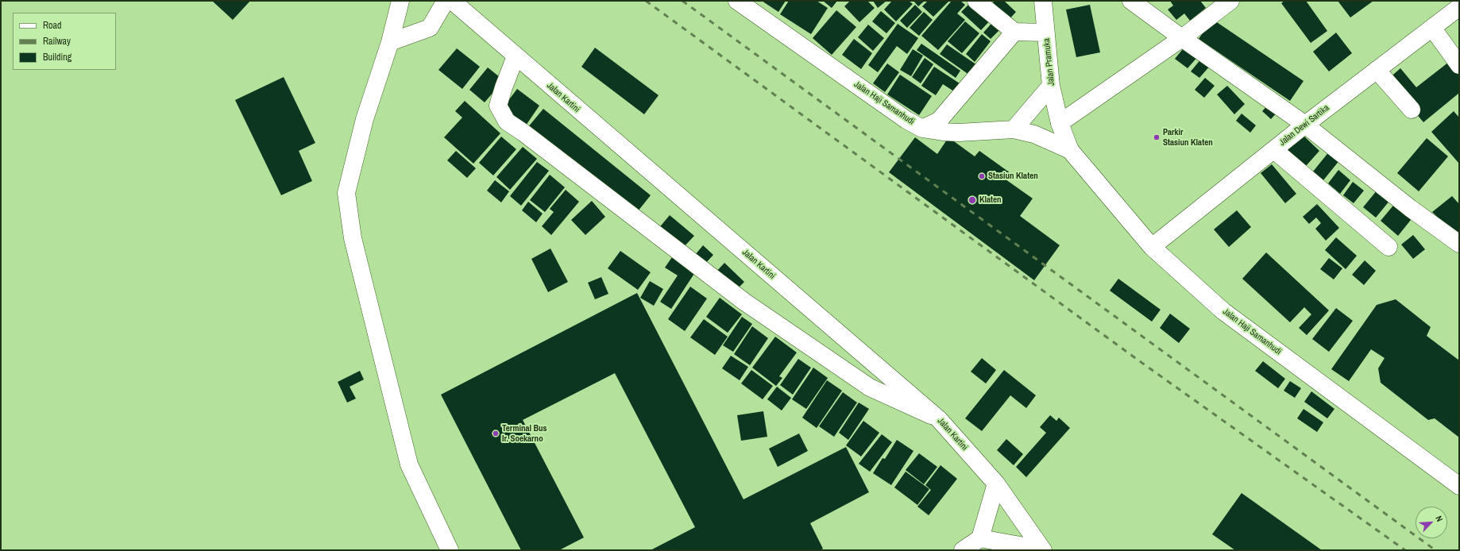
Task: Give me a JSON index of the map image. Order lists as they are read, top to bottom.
{
  "streets": {
    "main road": [
      "Jalan Pramuka",
      "Jalan Kartini",
      "Jalan Haji Samanhudi",
      "Jalan Dewi Sartika"
    ]
  },
  "crossings": [
    ["Jalan Pramuka", "Jalan Haji Samanhudi"],
    ["Jalan Haji Samanhudi", "Jalan Dewi Sartika"]
  ],
  "places": [
    "Parkir Stasiun Klaten",
    "Stasiun Klaten",
    "Klaten",
    "Terminal Bus Ir. Soekarno"
  ],
  "legend": ["Road", "Railway", "Building"],
  "north": "top right"
}
